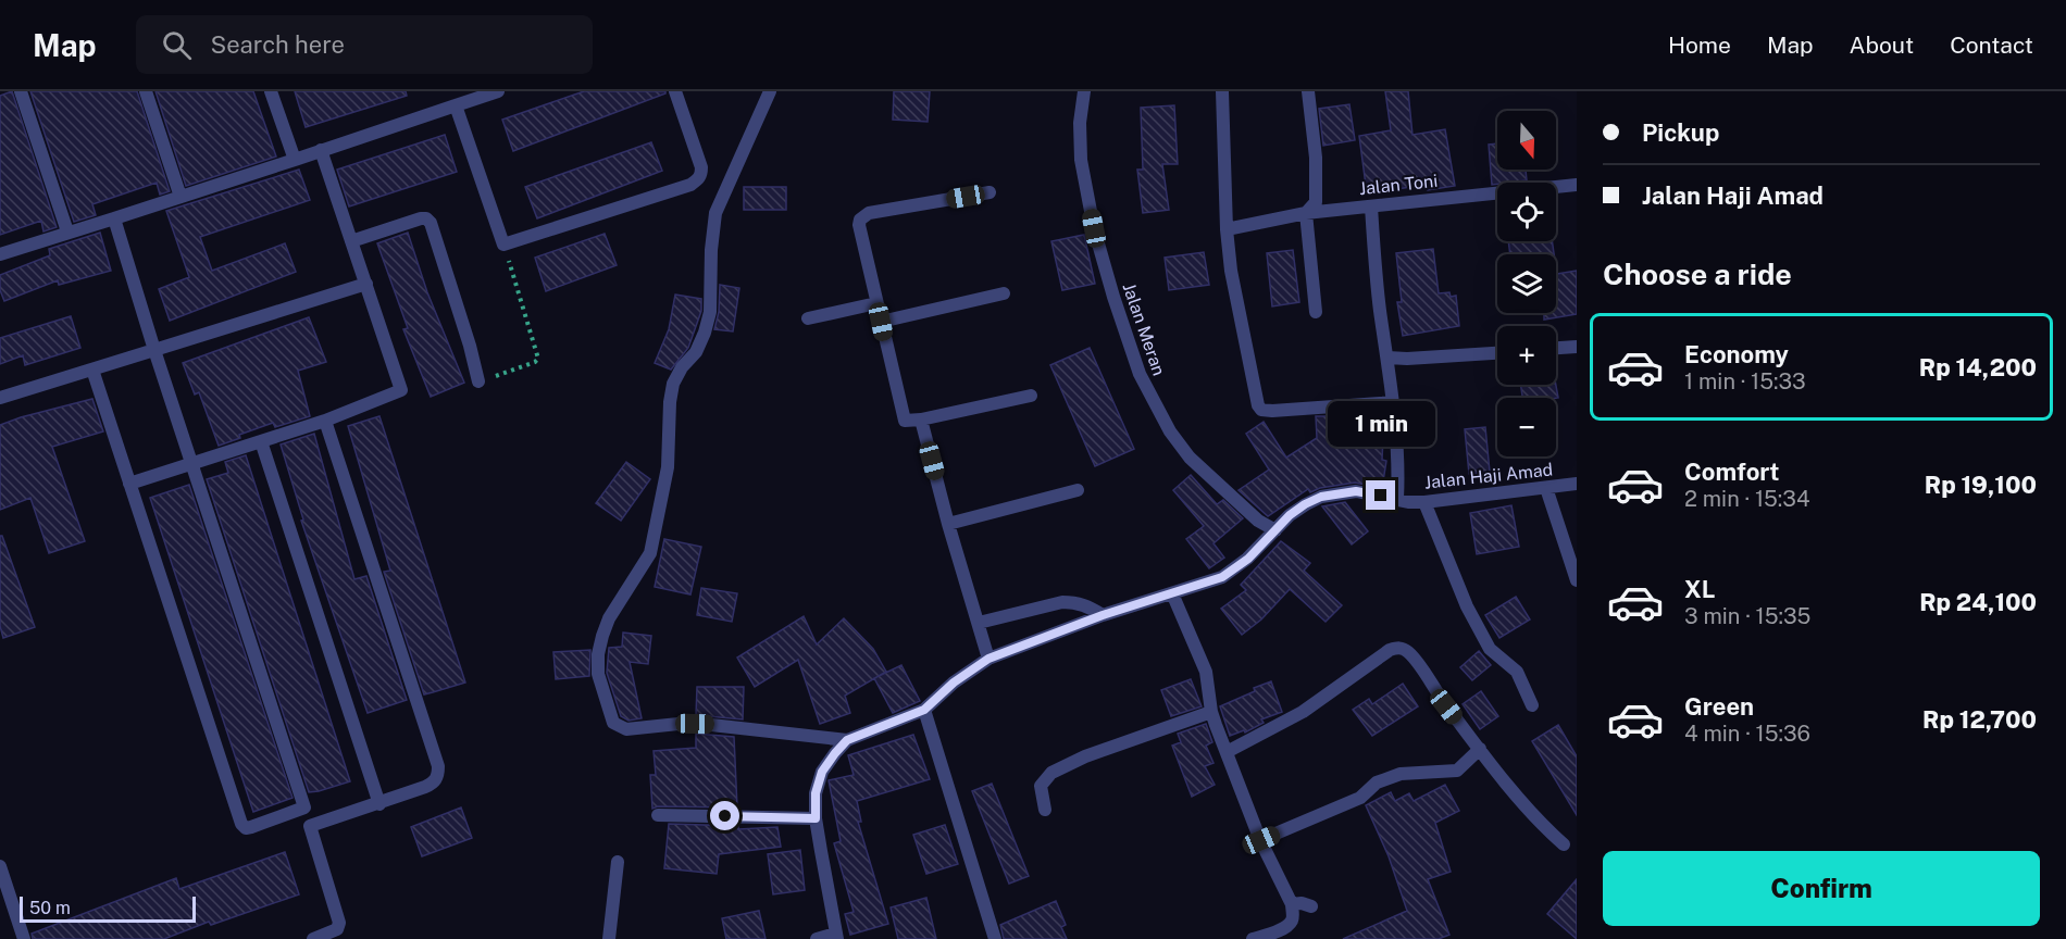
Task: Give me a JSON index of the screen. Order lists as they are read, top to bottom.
{
  "streets": {
    "street": ["Jalan Toni", "Jalan Meran", "Jalan Haji Amad"]
  },
  "crossings": [
    ["Jalan Meran", "Jalan Haji Amad"]
  ],
  "scale_bar": "50 m",
  "north": "bottom",
  "page": {
    "header": "Map",
    "search": "Search here",
    "nav": [
      "Home",
      "Map",
      "About",
      "Contact"
    ],
    "banner": ["Pickup", "Jalan Haji Amad"],
    "map_buttons": ["+", "−"],
    "heading": "Choose a ride",
    "list": [
      {
        "name": "Economy",
        "note": "1 min · 15:33",
        "value": "Rp 14,200"
      },
      {
        "name": "Comfort",
        "note": "2 min · 15:34",
        "value": "Rp 19,100"
      },
      {
        "name": "XL",
        "note": "3 min · 15:35",
        "value": "Rp 24,100"
      },
      {
        "name": "Green",
        "note": "4 min · 15:36",
        "value": "Rp 12,700"
      }
    ],
    "bubble": "1 min",
    "buttons": "Confirm",
    "scale": "50 m"
  }
}
